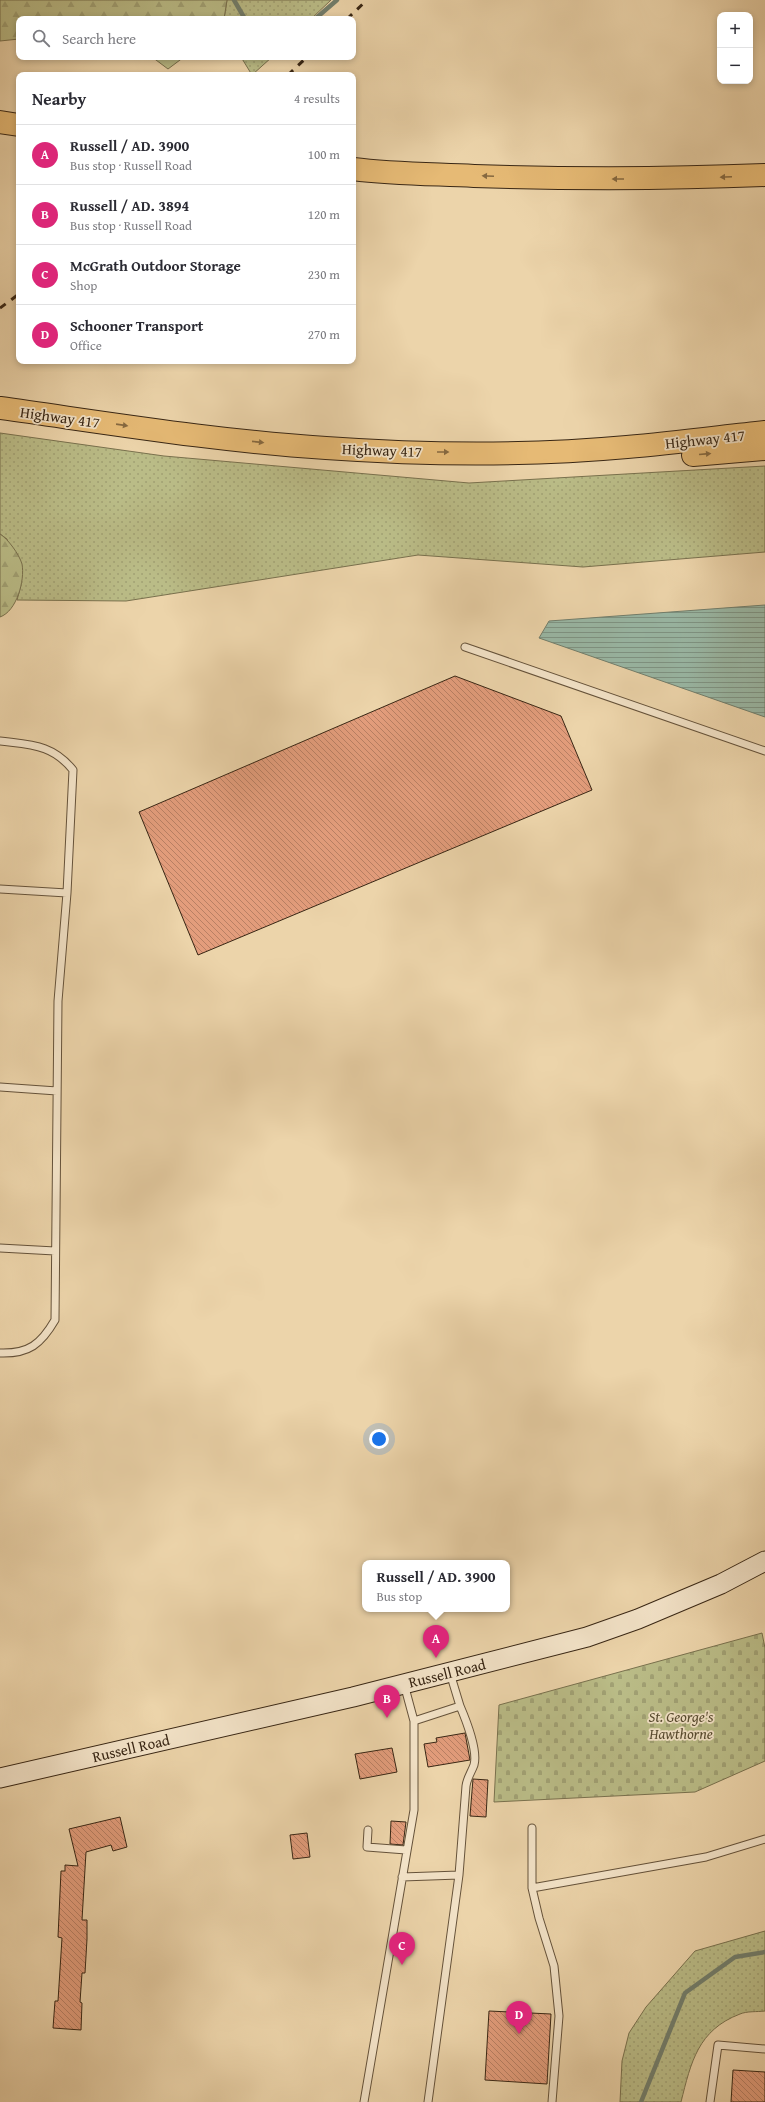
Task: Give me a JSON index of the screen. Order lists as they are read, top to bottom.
{
  "streets": {
    "highway": ["Highway 417"],
    "main road": ["Russell Road"]
  },
  "one_way": ["Highway 417"],
  "parks": ["St. George's Hawthorne"],
  "page": {
    "map_buttons": ["+", "−"],
    "search": "Search here",
    "heading": ["Nearby", "4 results"],
    "list": [
      {
        "mark": "A",
        "name": "Russell / AD. 3900",
        "note": "Bus stop · Russell Road",
        "value": "100 m"
      },
      {
        "mark": "B",
        "name": "Russell / AD. 3894",
        "note": "Bus stop · Russell Road",
        "value": "120 m"
      },
      {
        "mark": "C",
        "name": "McGrath Outdoor Storage",
        "note": "Shop",
        "value": "230 m"
      },
      {
        "mark": "D",
        "name": "Schooner Transport",
        "note": "Office",
        "value": "270 m"
      }
    ],
    "popup": ["Russell / AD. 3900", "Bus stop"],
    "pins": [
      "A",
      "B",
      "C",
      "D"
    ]
  }
}
